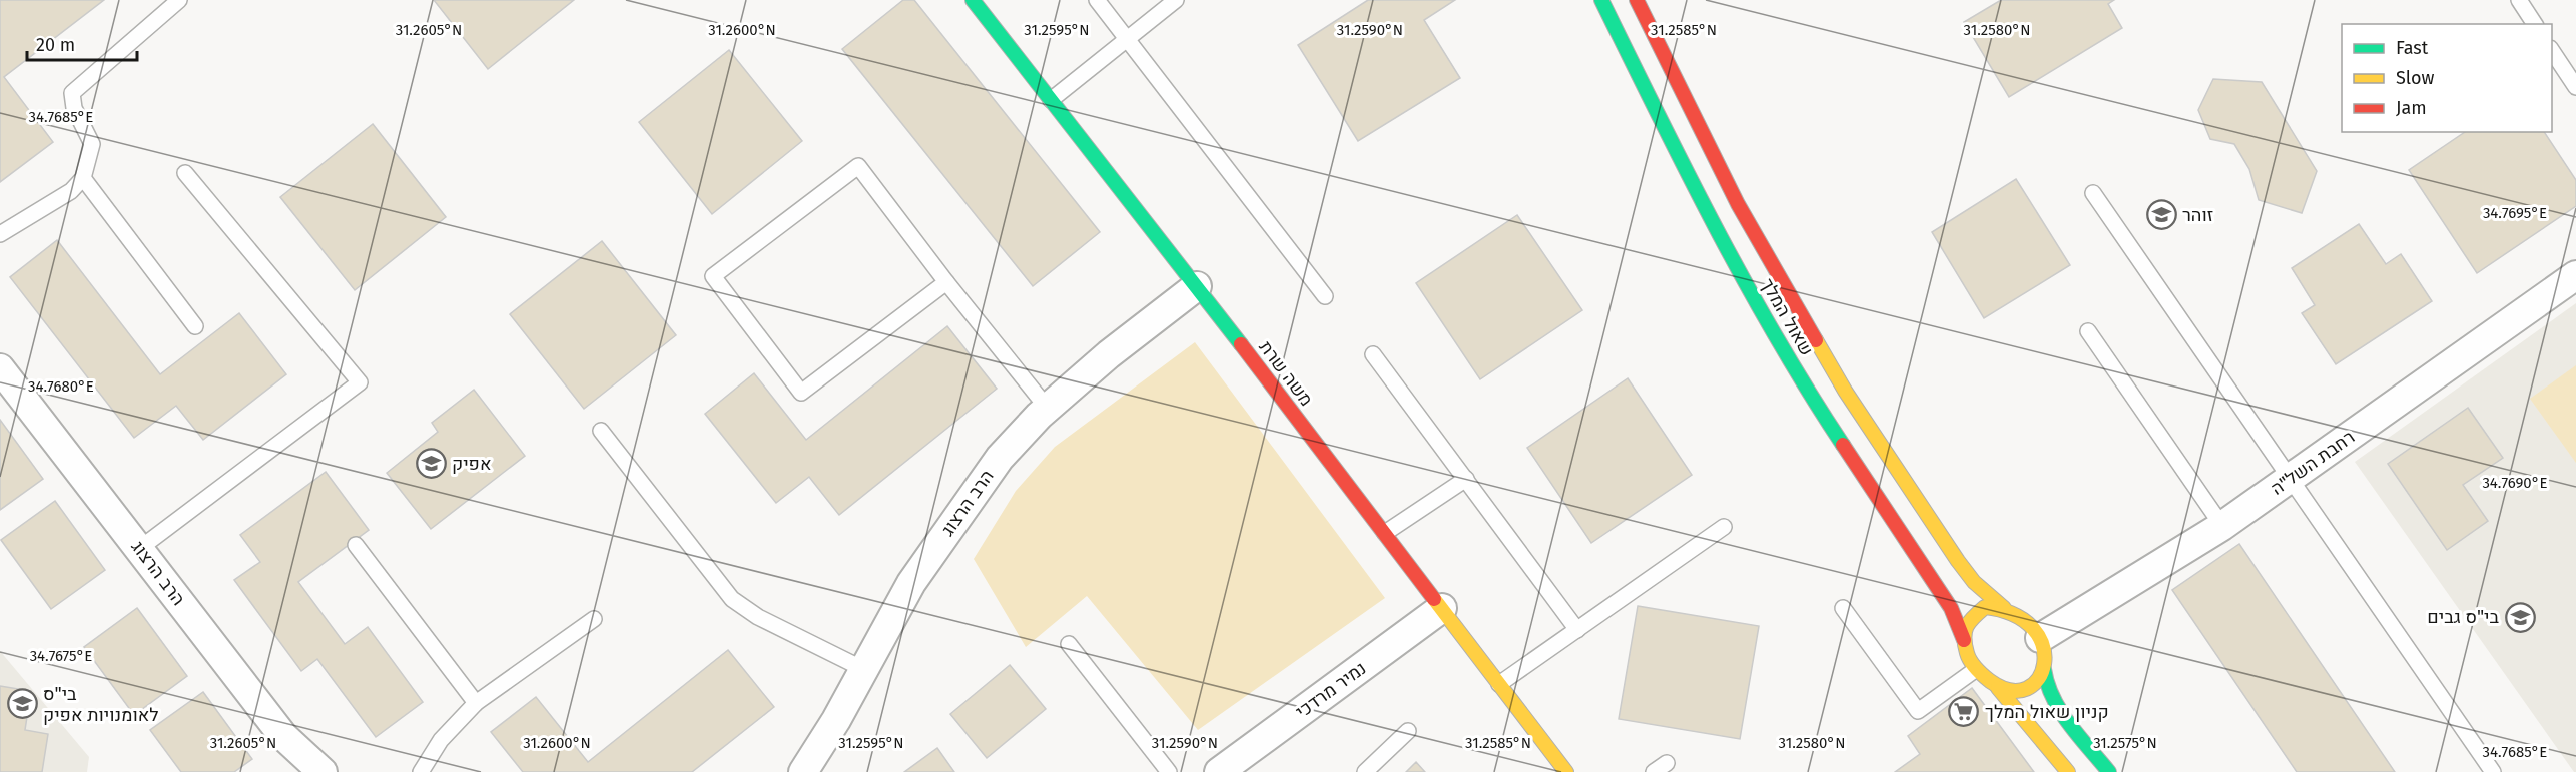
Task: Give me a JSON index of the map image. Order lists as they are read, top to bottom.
{
  "streets": {
    "street": [
      "שאול המלך",
      "משה שרת",
      "רחבת השל\"ה",
      "הרב הרצוג",
      "נמיר מרדכי"
    ]
  },
  "crossings": [
    ["שאול המלך", "רחבת השל\"ה"],
    ["משה שרת", "הרב הרצוג"],
    ["משה שרת", "נמיר מרדכי"]
  ],
  "places": {
    "school or university": [
      "זוהר",
      "אפיק",
      "בי\"ס גבים",
      "בי\"ס לאומנויות אפיק"
    ],
    "supermarket": ["קניון שאול המלך"]
  },
  "legend": ["Fast", "Slow", "Jam"],
  "scale_bar": "20 m",
  "coordinates": [
    "31.2605°N",
    "31.2600°N",
    "31.2595°N",
    "31.2590°N",
    "31.2585°N",
    "31.2580°N",
    "34.7685°E",
    "34.7695°E",
    "34.7680°E",
    "34.7690°E",
    "34.7675°E",
    "31.2575°N"
  ]
}
